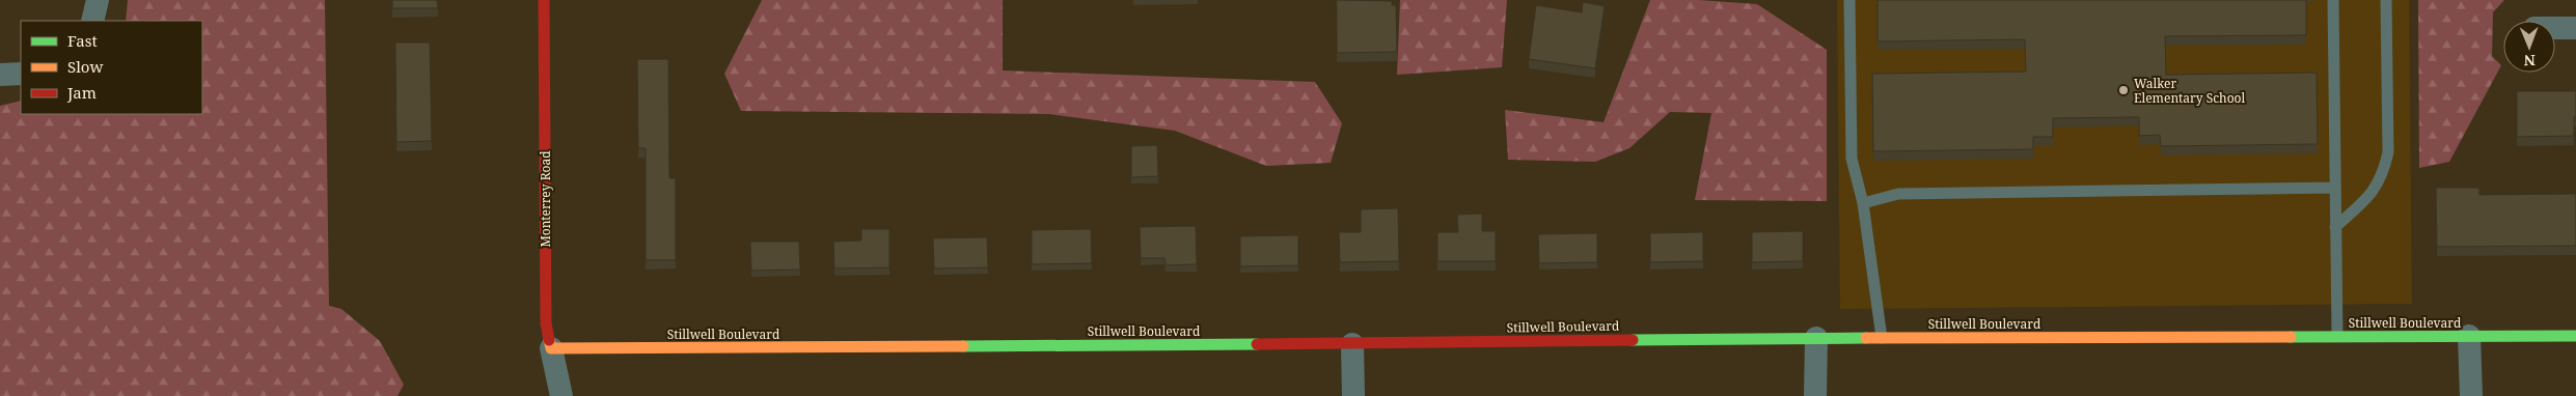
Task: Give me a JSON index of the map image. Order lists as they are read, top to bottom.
{
  "streets": {
    "street": ["Monterrey Road", "Stillwell Boulevard"]
  },
  "crossings": [
    ["Monterrey Road", "Stillwell Boulevard"]
  ],
  "places": ["Walker Elementary School"],
  "legend": ["Fast", "Slow", "Jam"],
  "north": "bottom"
}
